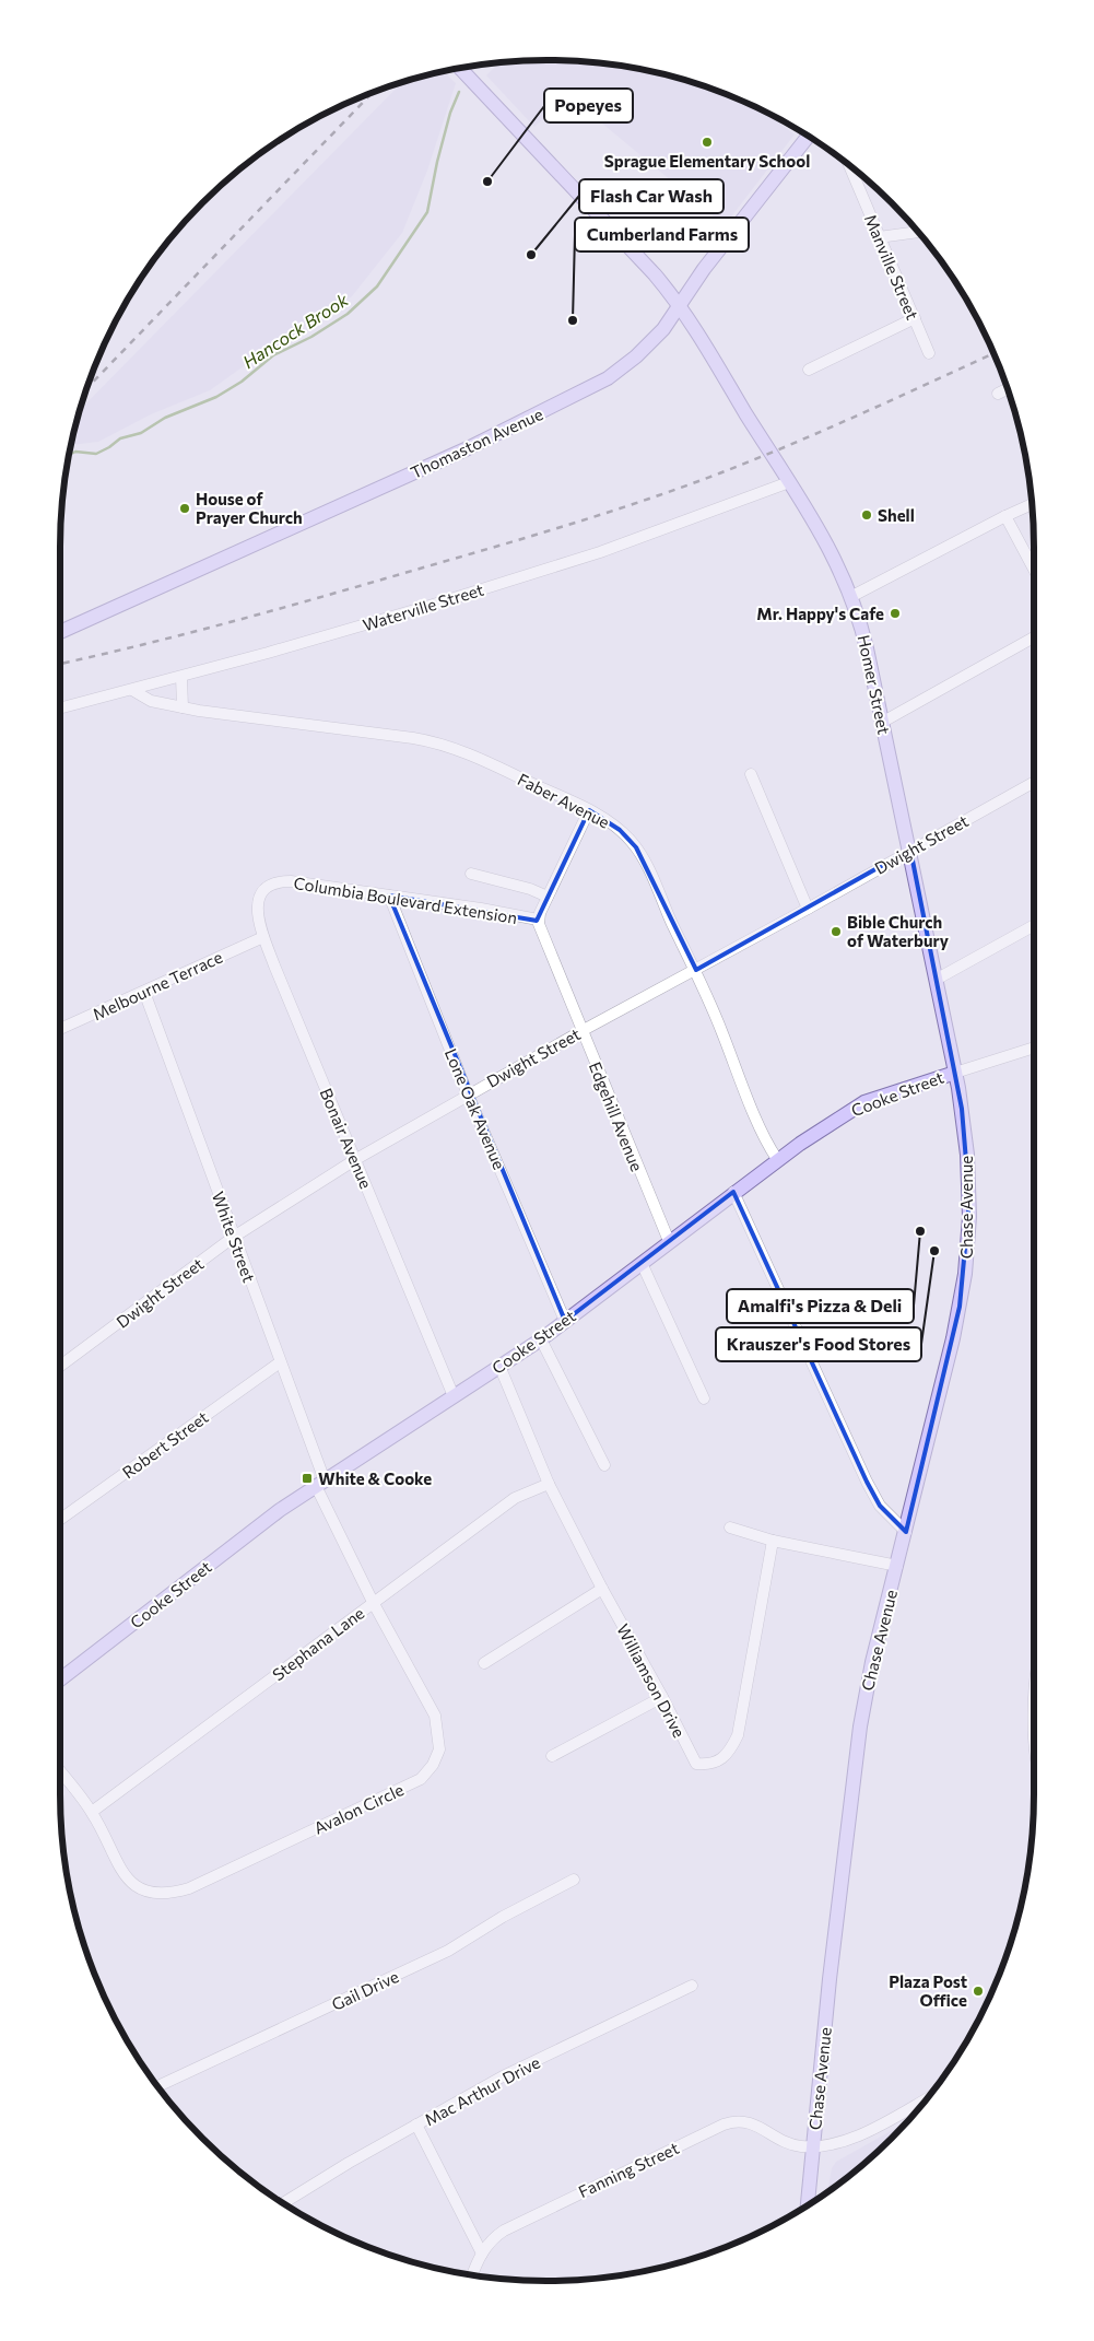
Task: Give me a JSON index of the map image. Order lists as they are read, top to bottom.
{
  "streets": {
    "main road": [
      "Thomaston Avenue",
      "Homer Street",
      "Cooke Street",
      "Chase Avenue"
    ],
    "street": [
      "Manville Street",
      "Waterville Street",
      "Faber Avenue",
      "Dwight Street",
      "Columbia Boulevard Extension",
      "Melbourne Terrace",
      "Lone Oak Avenue",
      "Edgehill Avenue",
      "Bonair Avenue",
      "White Street",
      "Robert Street",
      "Stephana Lane",
      "Williamson Drive",
      "Avalon Circle",
      "Gail Drive",
      "Mac Arthur Drive",
      "Fanning Street"
    ]
  },
  "crossings": [
    ["Thomaston Avenue", "Homer Street"],
    ["Waterville Street", "Homer Street"],
    ["Waterville Street", "Faber Avenue"],
    ["Homer Street", "Dwight Street"],
    ["Homer Street", "Cooke Street"],
    ["Homer Street", "Chase Avenue"],
    ["Faber Avenue", "Dwight Street"],
    ["Faber Avenue", "Cooke Street"],
    ["Dwight Street", "Lone Oak Avenue"],
    ["Dwight Street", "Edgehill Avenue"],
    ["Dwight Street", "Bonair Avenue"],
    ["Dwight Street", "White Street"],
    ["Columbia Boulevard Extension", "Lone Oak Avenue"],
    ["Columbia Boulevard Extension", "Edgehill Avenue"],
    ["Columbia Boulevard Extension", "Bonair Avenue"],
    ["Melbourne Terrace", "Bonair Avenue"],
    ["Melbourne Terrace", "White Street"],
    ["Cooke Street", "Lone Oak Avenue"],
    ["Cooke Street", "Edgehill Avenue"],
    ["Cooke Street", "Bonair Avenue"],
    ["Cooke Street", "Chase Avenue"],
    ["Cooke Street", "White Street"],
    ["Cooke Street", "Williamson Drive"],
    ["Cooke Street", "Avalon Circle"],
    ["Chase Avenue", "Fanning Street"],
    ["White Street", "Robert Street"],
    ["White Street", "Avalon Circle"],
    ["Stephana Lane", "Williamson Drive"],
    ["Stephana Lane", "Avalon Circle"]
  ],
  "water": ["Hancock Brook"],
  "places": {
    "other": [
      "Sprague Elementary School",
      "Popeyes",
      "Flash Car Wash",
      "Cumberland Farms",
      "House of Prayer Church",
      "Shell",
      "Mr. Happy's Cafe",
      "Bible Church of Waterbury",
      "Amalfi's Pizza & Deli",
      "Krauszer's Food Stores",
      "Plaza Post Office"
    ],
    "transit": ["White & Cooke"]
  }
}
